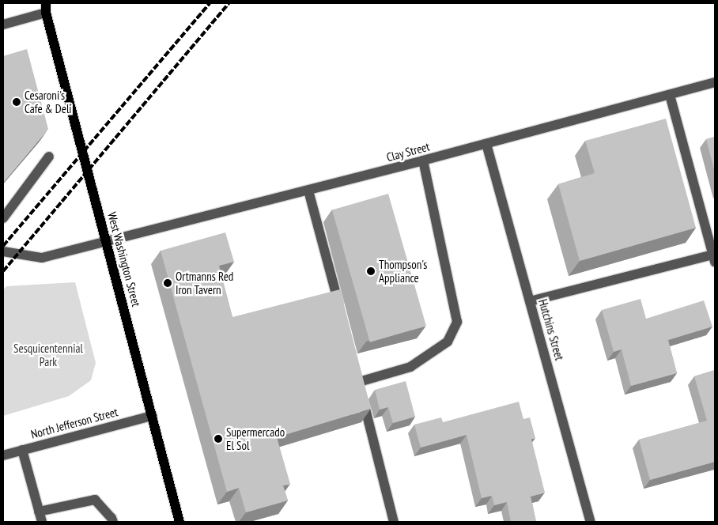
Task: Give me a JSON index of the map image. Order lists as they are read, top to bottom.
{
  "streets": {
    "main road": ["West Washington Street"],
    "street": ["Clay Street", "Hutchins Street", "North Jefferson Street"]
  },
  "crossings": [
    ["Clay Street", "West Washington Street"],
    ["Clay Street", "Hutchins Street"],
    ["West Washington Street", "North Jefferson Street"]
  ],
  "parks": ["Sesquicentennial Park"],
  "places": [
    "Cesaroni's Cafe & Deli",
    "Thompson's Appliance",
    "Ortmanns Red Iron Tavern",
    "Supermercado El Sol"
  ]
}
